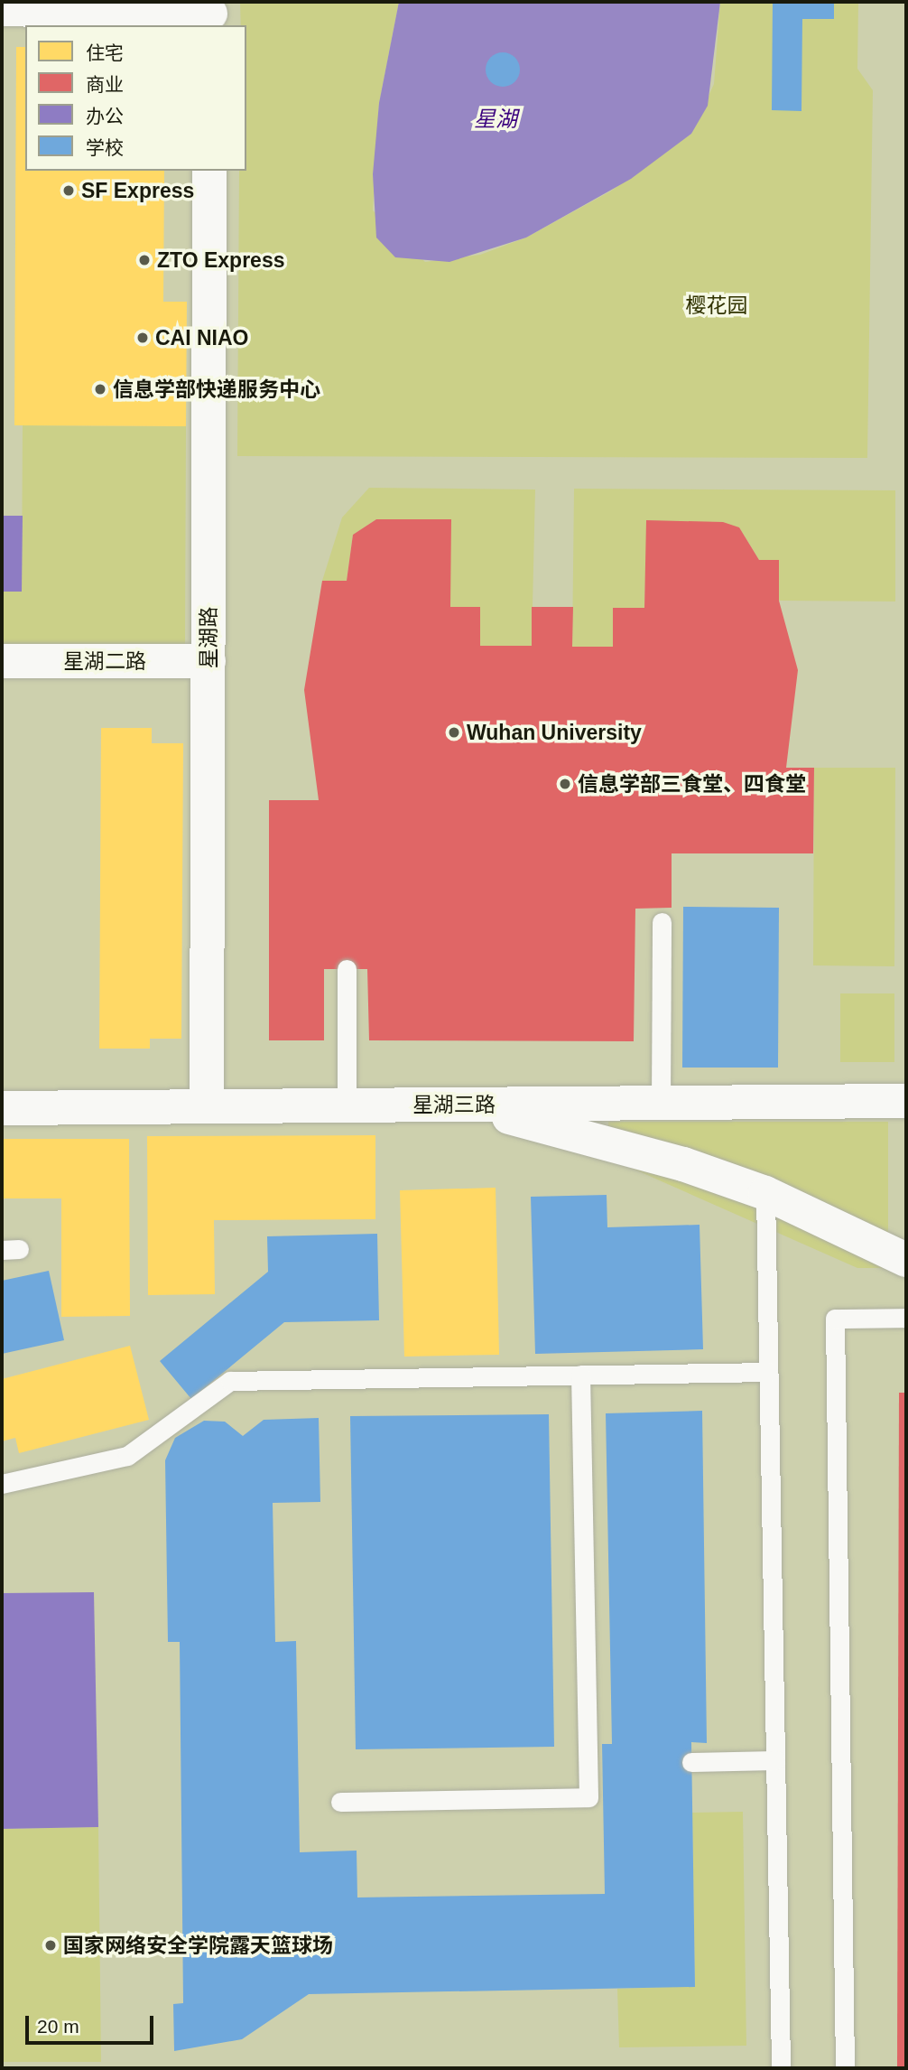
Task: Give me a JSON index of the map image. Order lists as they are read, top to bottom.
{
  "streets": {
    "street": ["星湖路", "星湖二路", "星湖三路"]
  },
  "crossings": [
    ["星湖路", "星湖二路"],
    ["星湖路", "星湖三路"]
  ],
  "water": ["星湖"],
  "parks": ["樱花园"],
  "places": [
    "SF Express",
    "ZTO Express",
    "CAI NIAO",
    "信息学部快递服务中心",
    "Wuhan University",
    "信息学部三食堂、四食堂",
    "国家网络安全学院露天篮球场"
  ],
  "legend": [
    "住宅",
    "商业",
    "办公",
    "学校"
  ],
  "scale_bar": "20 m"
}
